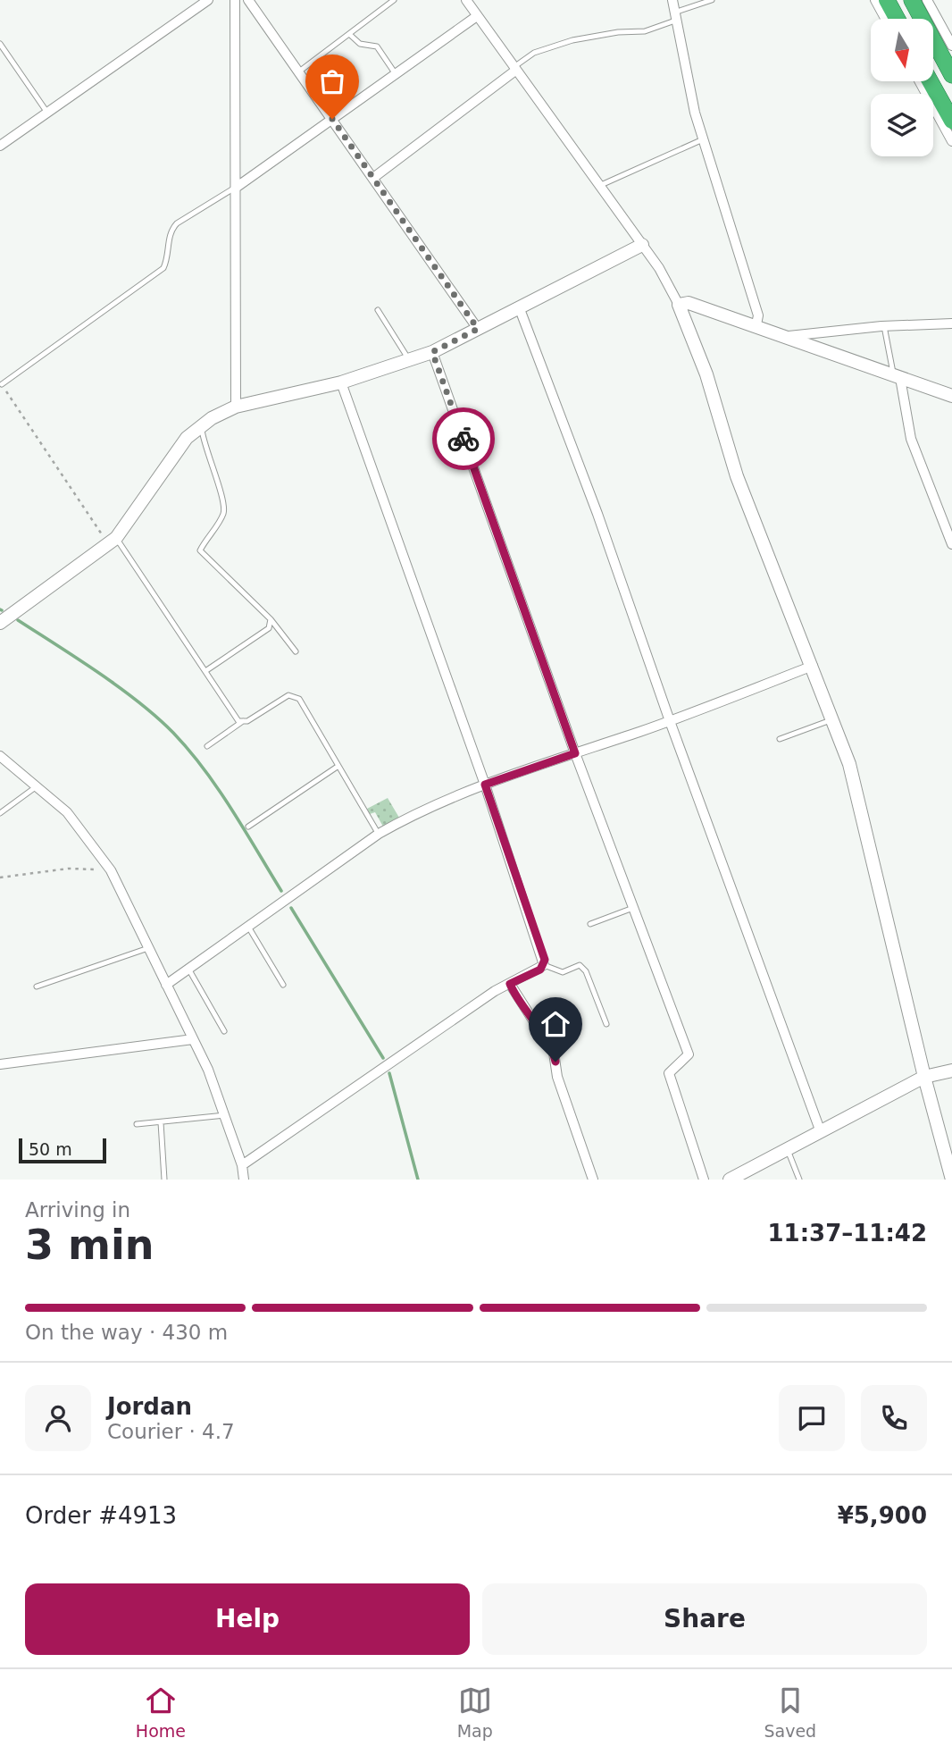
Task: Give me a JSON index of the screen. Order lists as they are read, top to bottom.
{
  "scale_bar": "50 m",
  "north": "bottom",
  "page": {
    "scale": "50 m",
    "heading": ["3 min", "Arriving in", "11:37–11:42"],
    "panel": [
      "Jordan",
      "Courier · 4.7",
      "Order #4913",
      "¥5,900"
    ],
    "bar": "On the way · 430 m",
    "buttons": ["Help", "Share"],
    "tabs": ["Home", "Map", "Saved"]
  }
}
